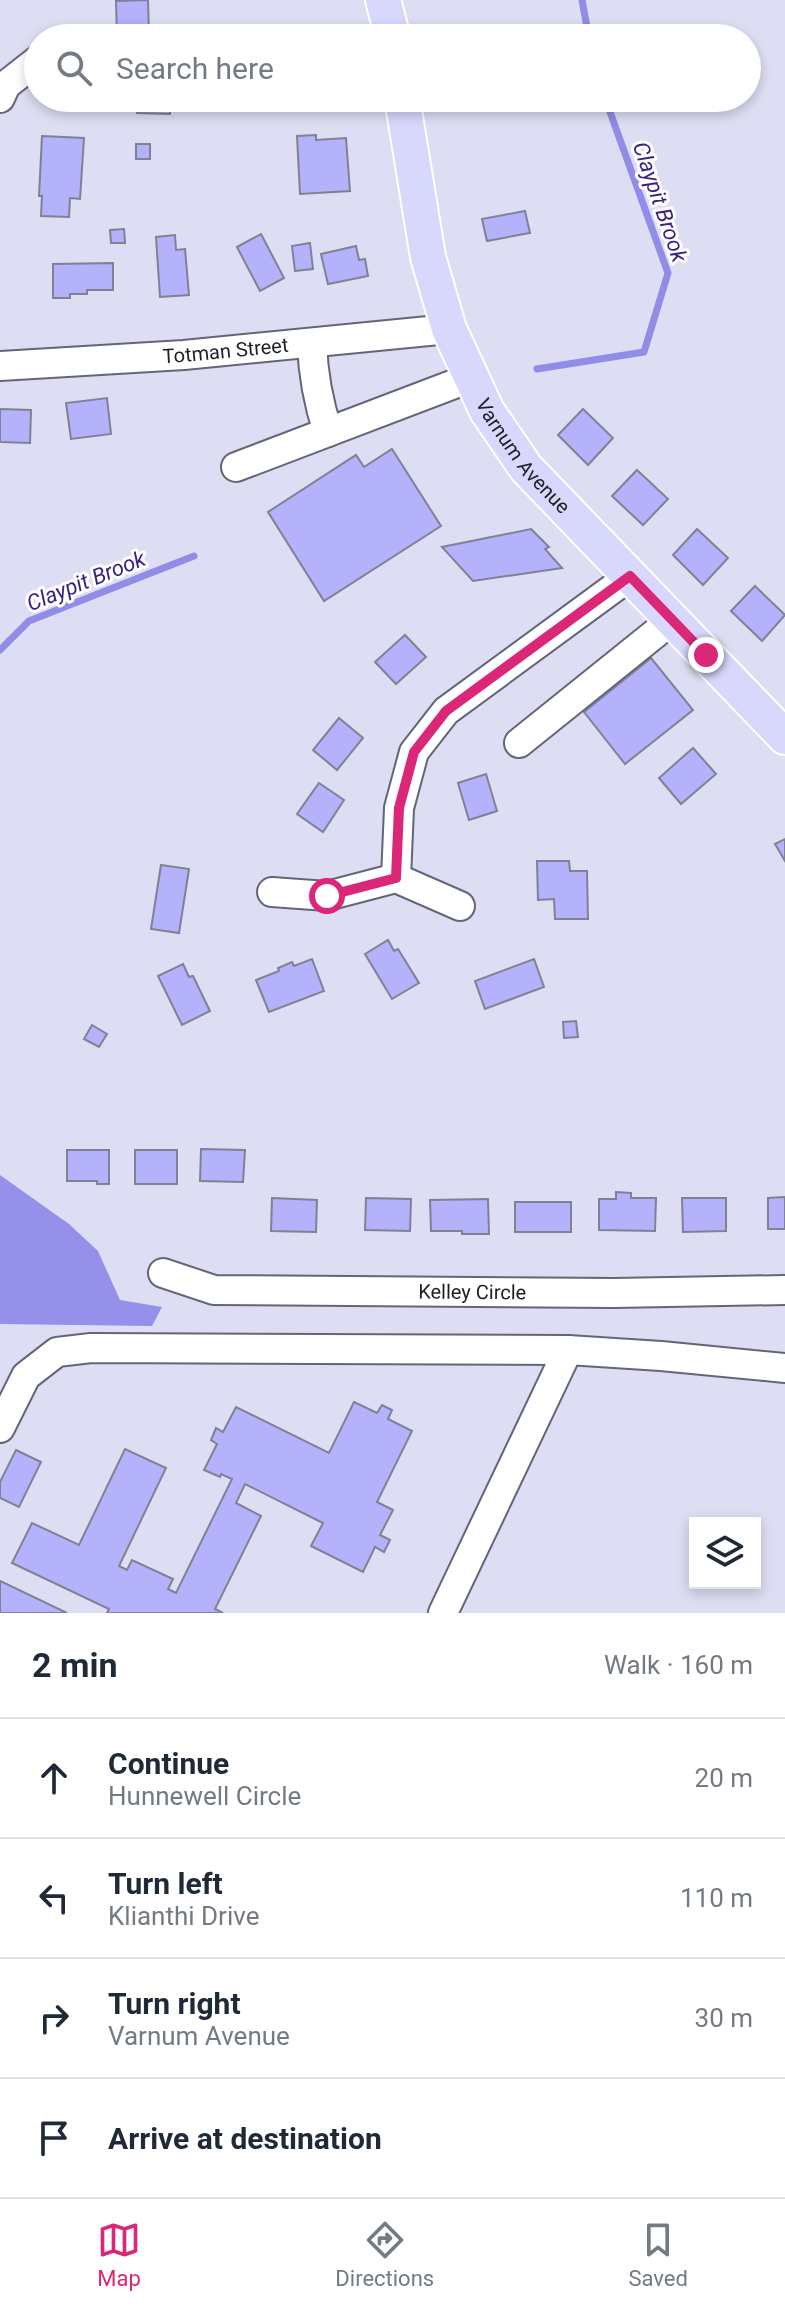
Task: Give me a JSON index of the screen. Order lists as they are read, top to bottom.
{
  "streets": {
    "main road": ["Varnum Avenue"],
    "street": ["Totman Street", "Kelley Circle"]
  },
  "crossings": [
    ["Totman Street", "Varnum Avenue"]
  ],
  "water": ["Claypit Brook"],
  "page": {
    "search": "Search here",
    "heading": ["2 min", "Walk · 160 m"],
    "list": [
      ["Continue", "Hunnewell Circle", "20 m"],
      ["Turn left", "Klianthi Drive", "110 m"],
      ["Turn right", "Varnum Avenue", "30 m"],
      "Arrive at destination"
    ],
    "nav": ["Map", "Directions", "Saved"]
  }
}
